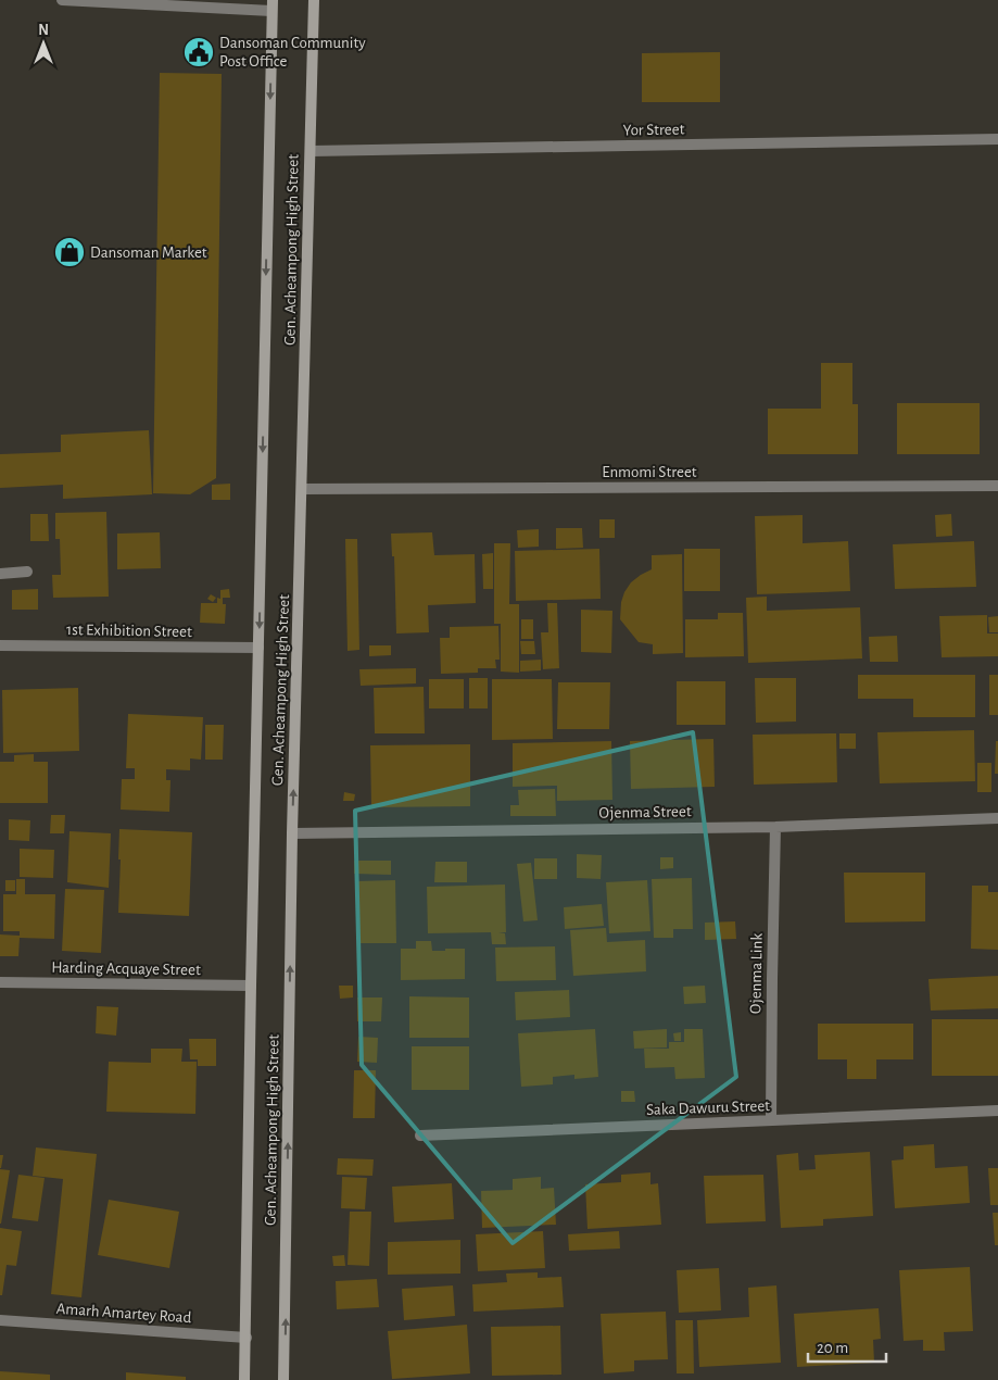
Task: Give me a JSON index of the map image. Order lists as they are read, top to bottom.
{
  "streets": {
    "main road": ["Gen. Acheampong High Street"],
    "street": [
      "Yor Street",
      "Enmomi Street",
      "1st Exhibition Street",
      "Ojenma Street",
      "Harding Acquaye Street",
      "Ojenma Link",
      "Saka Dawuru Street",
      "Amarh Amartey Road"
    ]
  },
  "crossings": [
    ["Yor Street", "Gen. Acheampong High Street"],
    ["Gen. Acheampong High Street", "Enmomi Street"],
    ["Gen. Acheampong High Street", "1st Exhibition Street"],
    ["Gen. Acheampong High Street", "Ojenma Street"],
    ["Gen. Acheampong High Street", "Harding Acquaye Street"],
    ["Gen. Acheampong High Street", "Amarh Amartey Road"],
    ["Ojenma Street", "Ojenma Link"],
    ["Ojenma Link", "Saka Dawuru Street"]
  ],
  "places": {
    "public building": ["Dansoman Community Post Office"],
    "shop": ["Dansoman Market"]
  },
  "scale_bar": "20 m",
  "north": "top"
}
